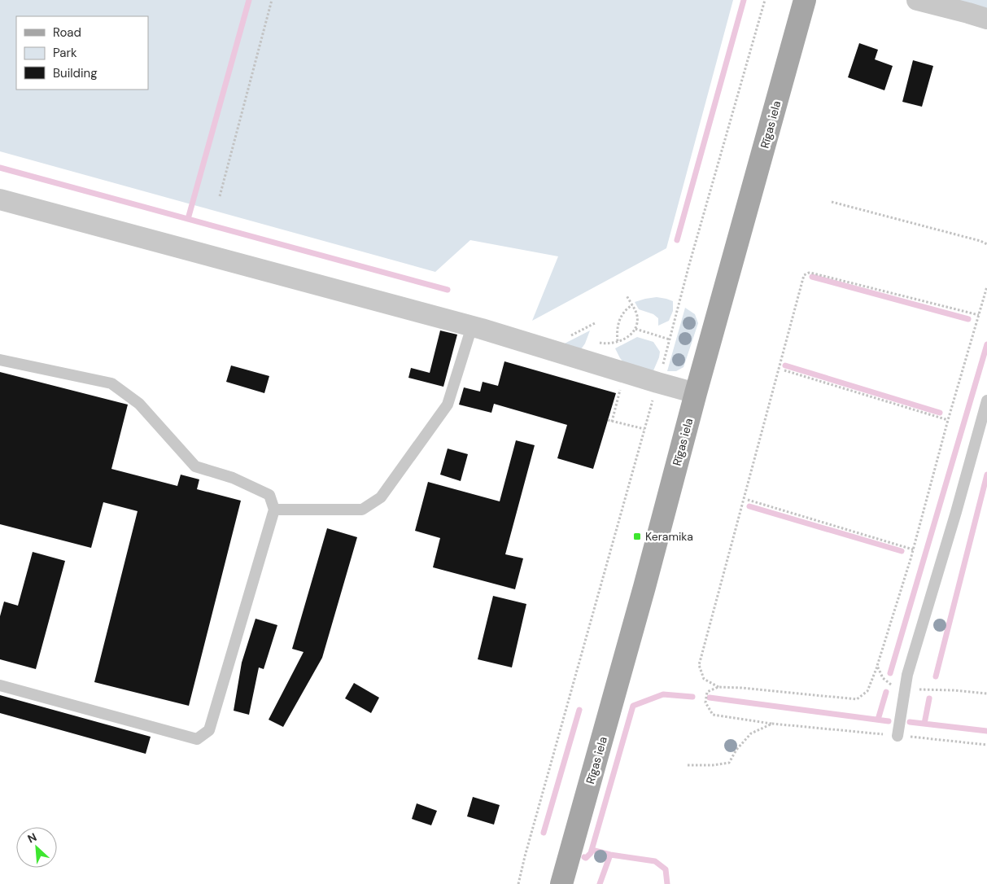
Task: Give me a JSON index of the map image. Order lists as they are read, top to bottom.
{
  "streets": {
    "main road": ["Rīgas iela"]
  },
  "places": {
    "transit": ["Keramika"]
  },
  "legend": ["Road", "Park", "Building"],
  "north": "top left"
}
